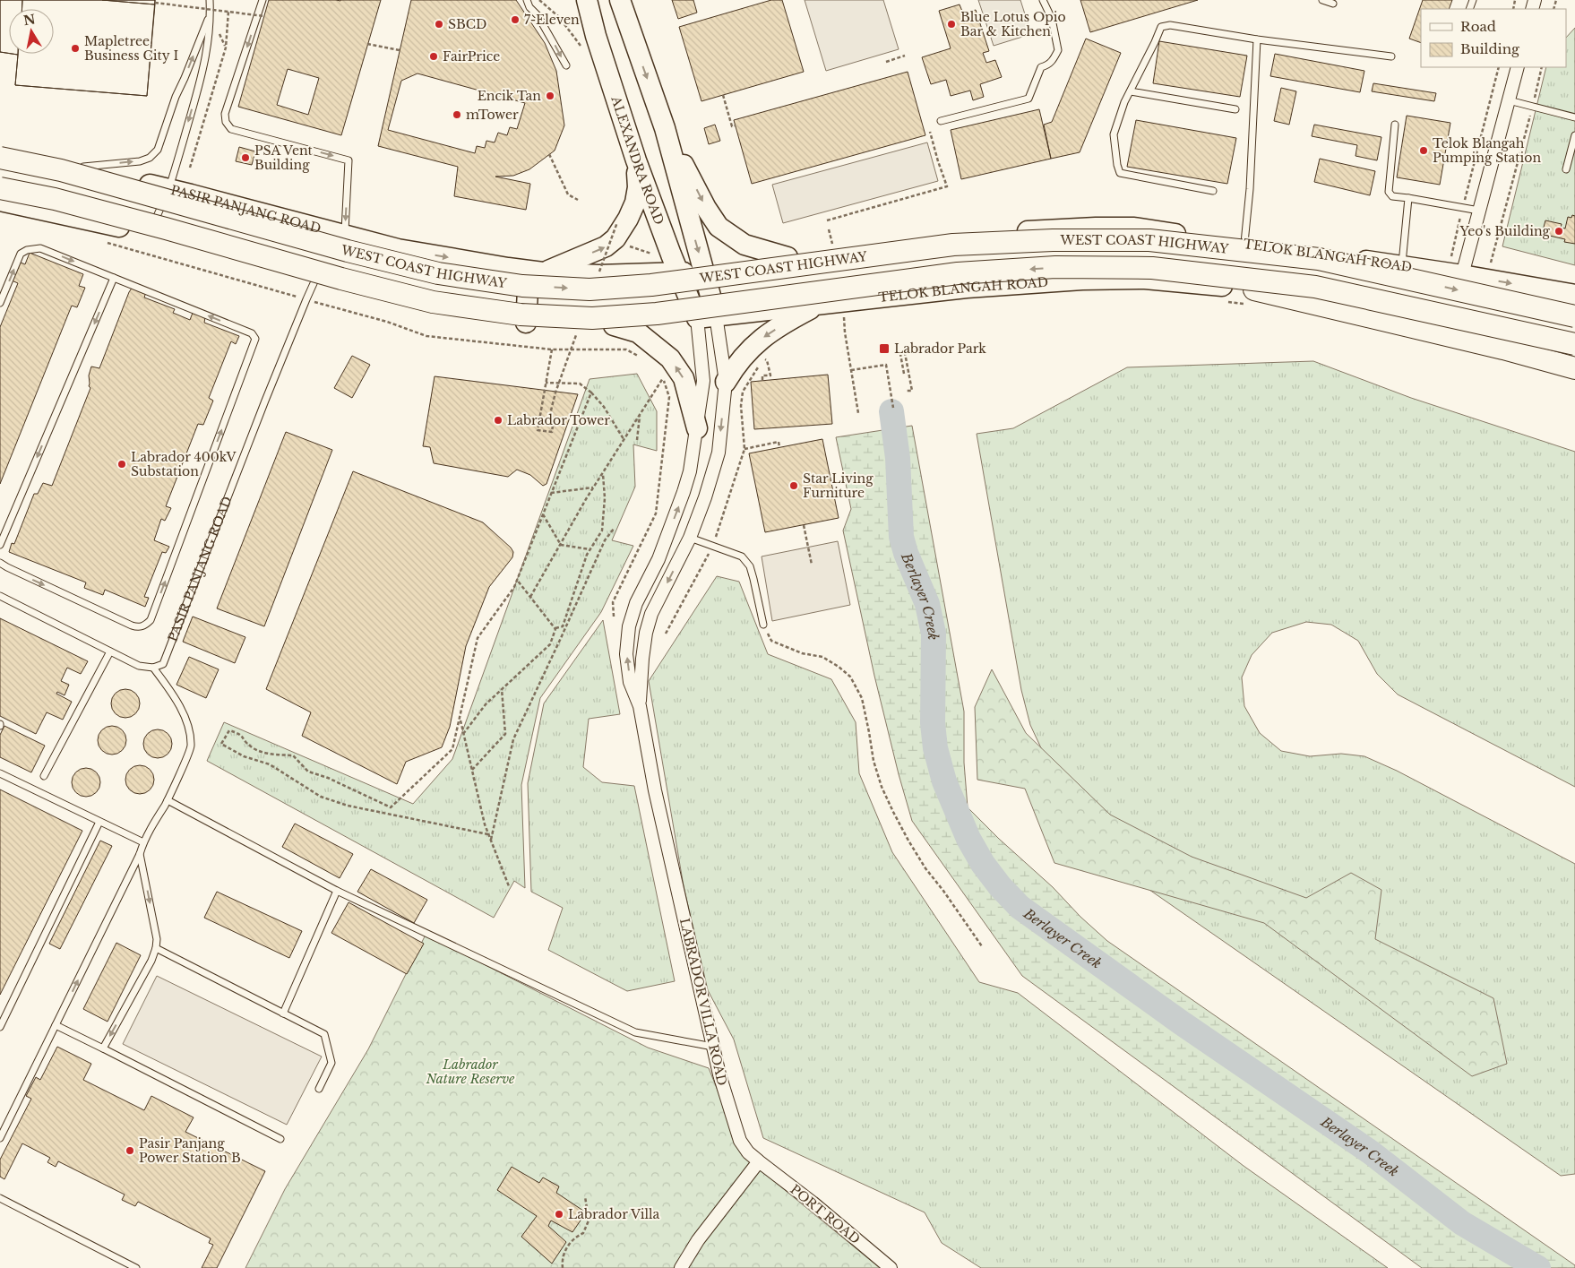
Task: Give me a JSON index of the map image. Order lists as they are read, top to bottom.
{
  "streets": {
    "highway": ["WEST COAST HIGHWAY"],
    "main road": ["ALEXANDRA ROAD", "PASIR PANJANG ROAD", "TELOK BLANGAH ROAD"],
    "street": ["LABRADOR VILLA ROAD", "PORT ROAD"]
  },
  "crossings": [
    ["ALEXANDRA ROAD", "PASIR PANJANG ROAD"],
    ["ALEXANDRA ROAD", "TELOK BLANGAH ROAD"],
    ["ALEXANDRA ROAD", "LABRADOR VILLA ROAD"],
    ["PASIR PANJANG ROAD", "TELOK BLANGAH ROAD"],
    ["TELOK BLANGAH ROAD", "LABRADOR VILLA ROAD"],
    ["LABRADOR VILLA ROAD", "PORT ROAD"]
  ],
  "water": ["Berlayer Creek"],
  "parks": ["Labrador Nature Reserve"],
  "places": {
    "other": [
      "7-Eleven",
      "SBCD",
      "Blue Lotus Opio Bar & Kitchen",
      "Mapletree Business City I",
      "FairPrice",
      "Encik Tan",
      "mTower",
      "Telok Blangah Pumping Station",
      "PSA Vent Building",
      "Yeo's Building",
      "Labrador Tower",
      "Labrador 400kV Substation",
      "Star Living Furniture",
      "Pasir Panjang Power Station B",
      "Labrador Villa"
    ],
    "transit": ["Labrador Park"]
  },
  "legend": ["Road", "Building"],
  "north": "top"
}
